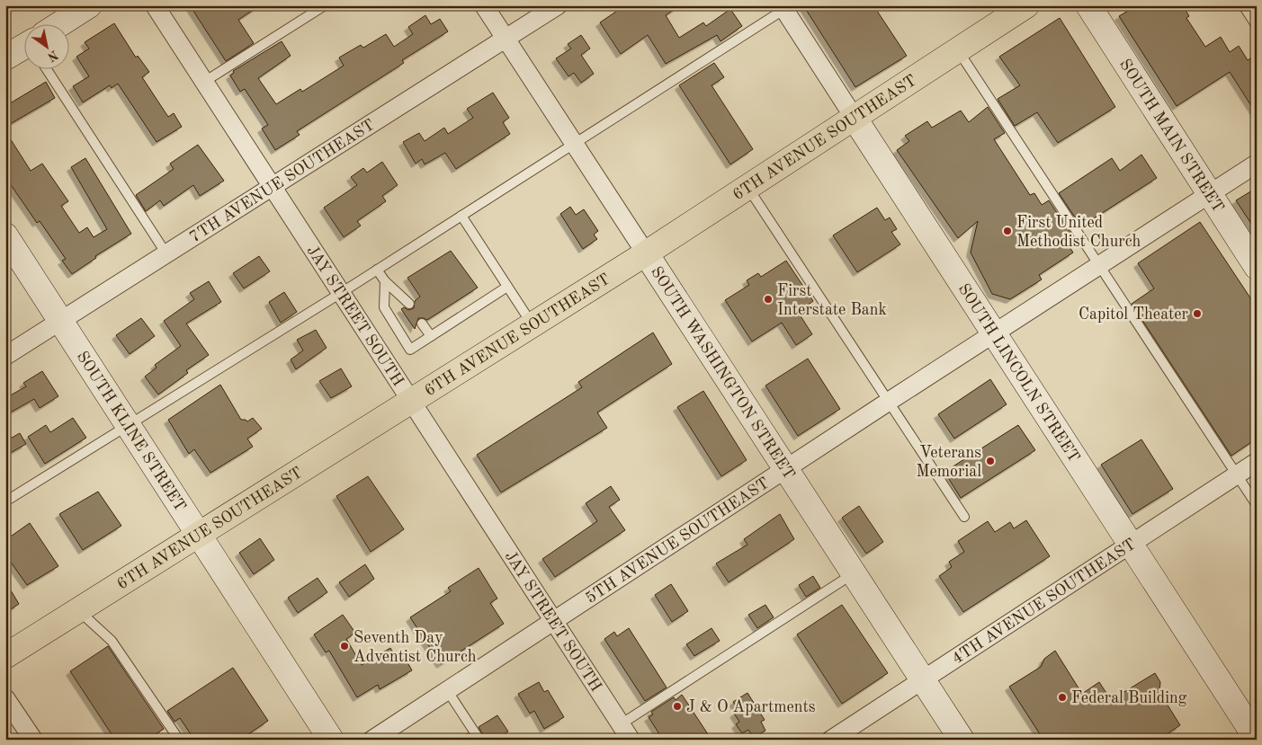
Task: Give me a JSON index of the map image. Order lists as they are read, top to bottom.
{
  "streets": {
    "highway": ["6TH AVENUE SOUTHEAST"],
    "street": [
      "SOUTH MAIN STREET",
      "7TH AVENUE SOUTHEAST",
      "JAY STREET SOUTH",
      "SOUTH WASHINGTON STREET",
      "SOUTH LINCOLN STREET",
      "SOUTH KLINE STREET",
      "5TH AVENUE SOUTHEAST",
      "4TH AVENUE SOUTHEAST"
    ]
  },
  "crossings": [
    ["6TH AVENUE SOUTHEAST", "JAY STREET SOUTH"],
    ["6TH AVENUE SOUTHEAST", "SOUTH WASHINGTON STREET"],
    ["6TH AVENUE SOUTHEAST", "SOUTH LINCOLN STREET"],
    ["6TH AVENUE SOUTHEAST", "SOUTH KLINE STREET"],
    ["SOUTH MAIN STREET", "5TH AVENUE SOUTHEAST"],
    ["7TH AVENUE SOUTHEAST", "JAY STREET SOUTH"],
    ["7TH AVENUE SOUTHEAST", "SOUTH WASHINGTON STREET"],
    ["7TH AVENUE SOUTHEAST", "SOUTH KLINE STREET"],
    ["JAY STREET SOUTH", "5TH AVENUE SOUTHEAST"],
    ["SOUTH WASHINGTON STREET", "5TH AVENUE SOUTHEAST"],
    ["SOUTH WASHINGTON STREET", "4TH AVENUE SOUTHEAST"],
    ["SOUTH LINCOLN STREET", "5TH AVENUE SOUTHEAST"],
    ["SOUTH LINCOLN STREET", "4TH AVENUE SOUTHEAST"]
  ],
  "places": [
    "First United Methodist Church",
    "First Interstate Bank",
    "Capitol Theater",
    "Veterans Memorial",
    "Seventh Day Adventist Church",
    "Federal Building",
    "J & O Apartments"
  ],
  "north": "bottom right"
}
